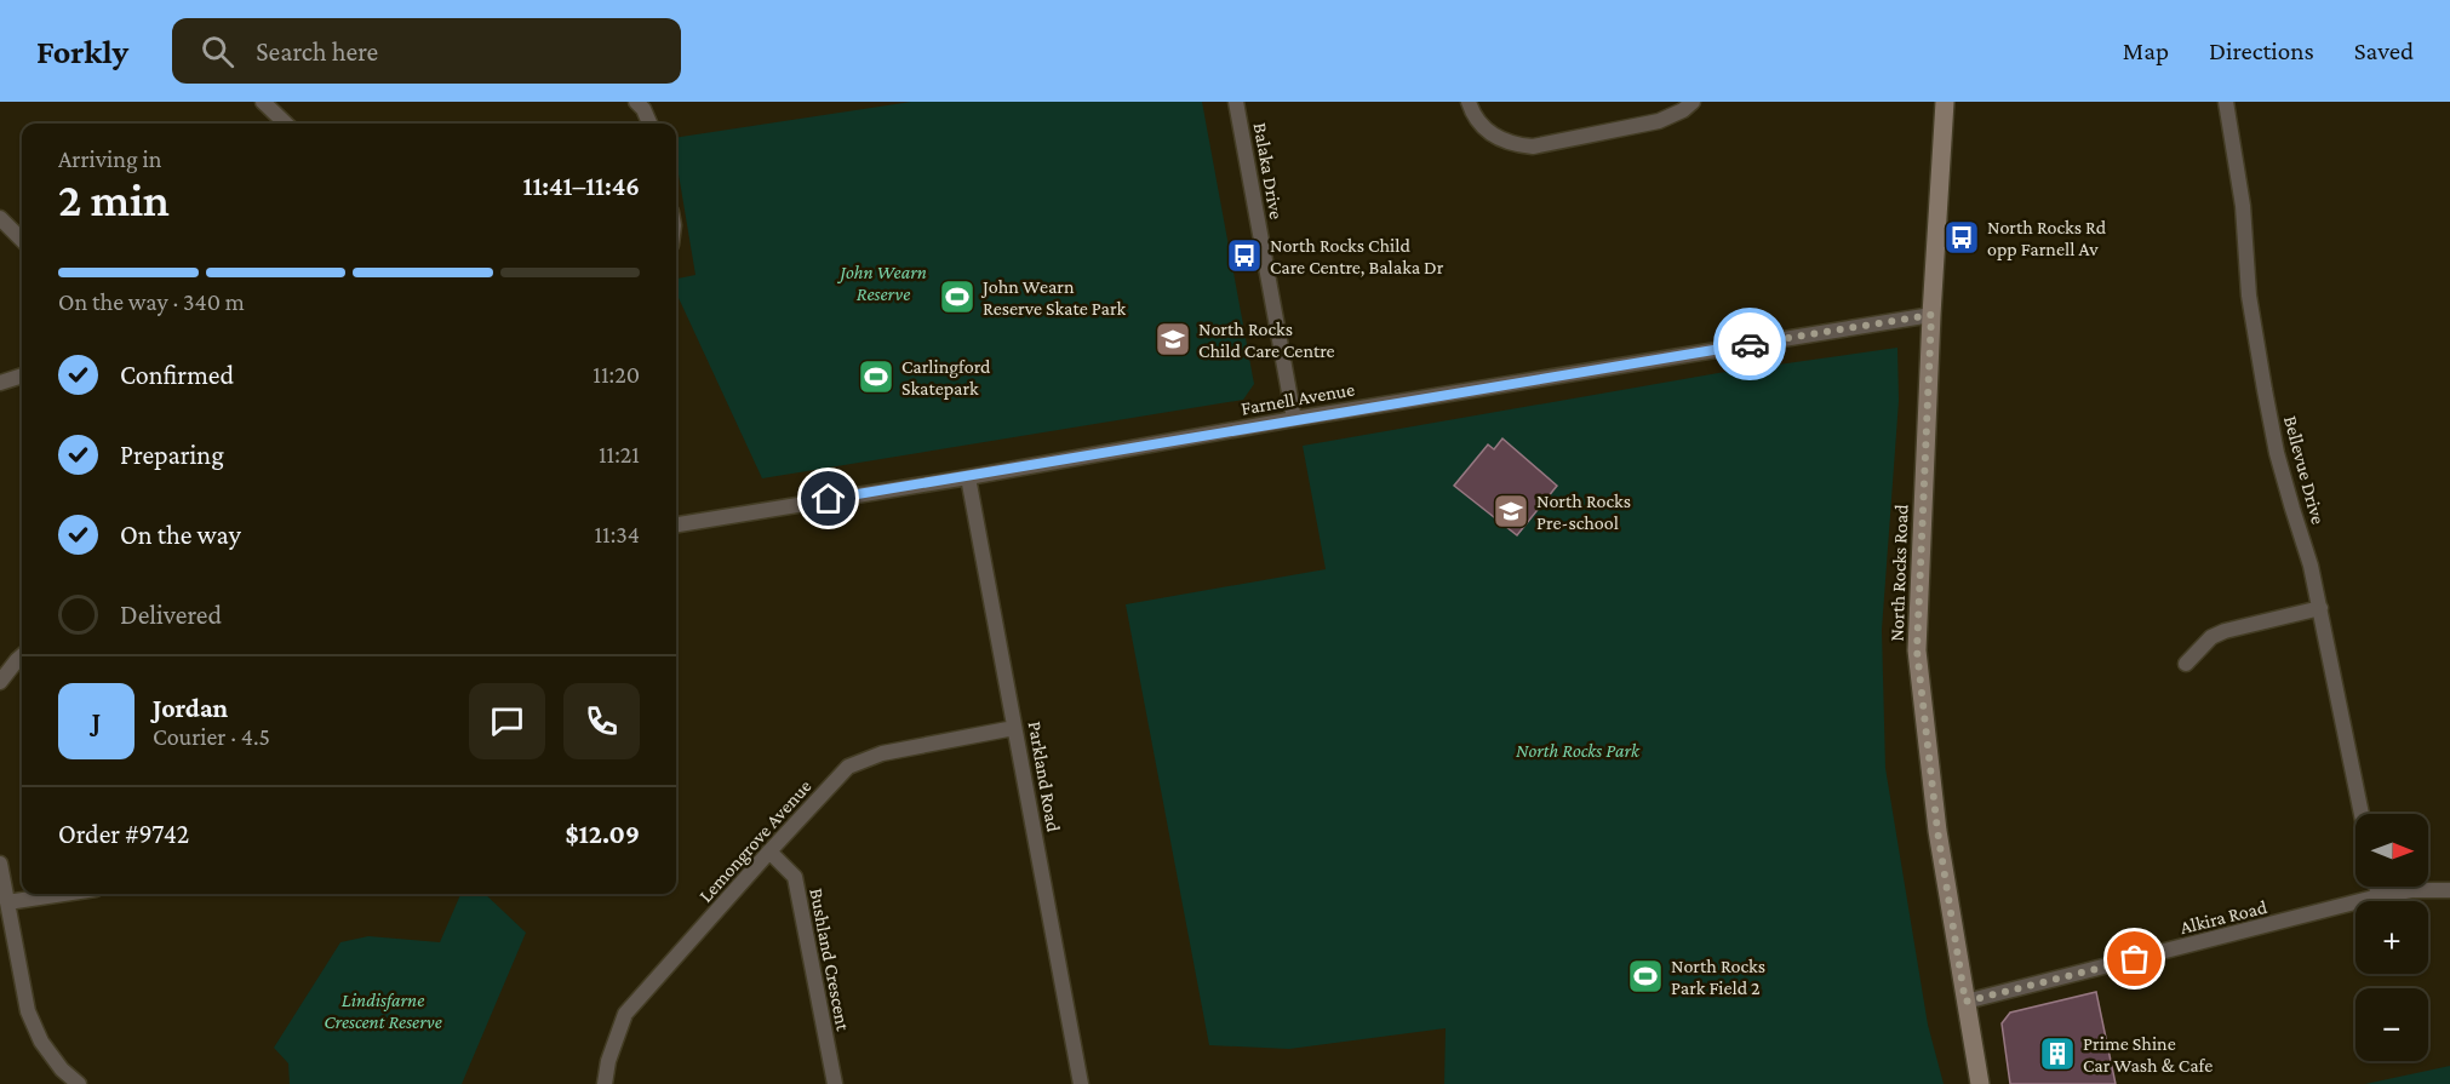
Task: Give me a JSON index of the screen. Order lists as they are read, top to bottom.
{
  "streets": {
    "main road": ["North Rocks Road"],
    "street": [
      "Balaka Drive",
      "Farnell Avenue",
      "Bellevue Drive",
      "Parkland Road",
      "Lemongrove Avenue",
      "Alkira Road",
      "Bushland Crescent"
    ]
  },
  "crossings": [
    ["Balaka Drive", "Farnell Avenue"],
    ["Farnell Avenue", "North Rocks Road"],
    ["Farnell Avenue", "Parkland Road"],
    ["North Rocks Road", "Alkira Road"],
    ["Parkland Road", "Lemongrove Avenue"],
    ["Lemongrove Avenue", "Bushland Crescent"]
  ],
  "parks": ["John Wearn Reserve", "North Rocks Park", "Lindisfarne Crescent Reserve"],
  "places": {
    "bus stop": ["North Rocks Rd opp Farnell Av", "North Rocks Child Care Centre, Balaka Dr"],
    "sports": ["John Wearn Reserve Skate Park", "Carlingford Skatepark", "North Rocks Park Field 2"],
    "school or university": ["North Rocks Child Care Centre", "North Rocks Pre-school"],
    "building": ["Prime Shine Car Wash & Cafe"]
  },
  "north": "right",
  "page": {
    "header": "Forkly",
    "search": "Search here",
    "nav": ["Map", "Directions", "Saved"],
    "heading": ["2 min", "Arriving in", "11:41–11:46"],
    "panel": [
      "Jordan",
      "Courier · 4.5",
      "Order #9742",
      "$12.09"
    ],
    "bar": "On the way · 340 m",
    "list": [
      ["Confirmed", "11:20"],
      ["Preparing", "11:21"],
      ["On the way", "11:34"],
      "Delivered"
    ],
    "round": "J",
    "map_buttons": ["+", "−"]
  }
}
